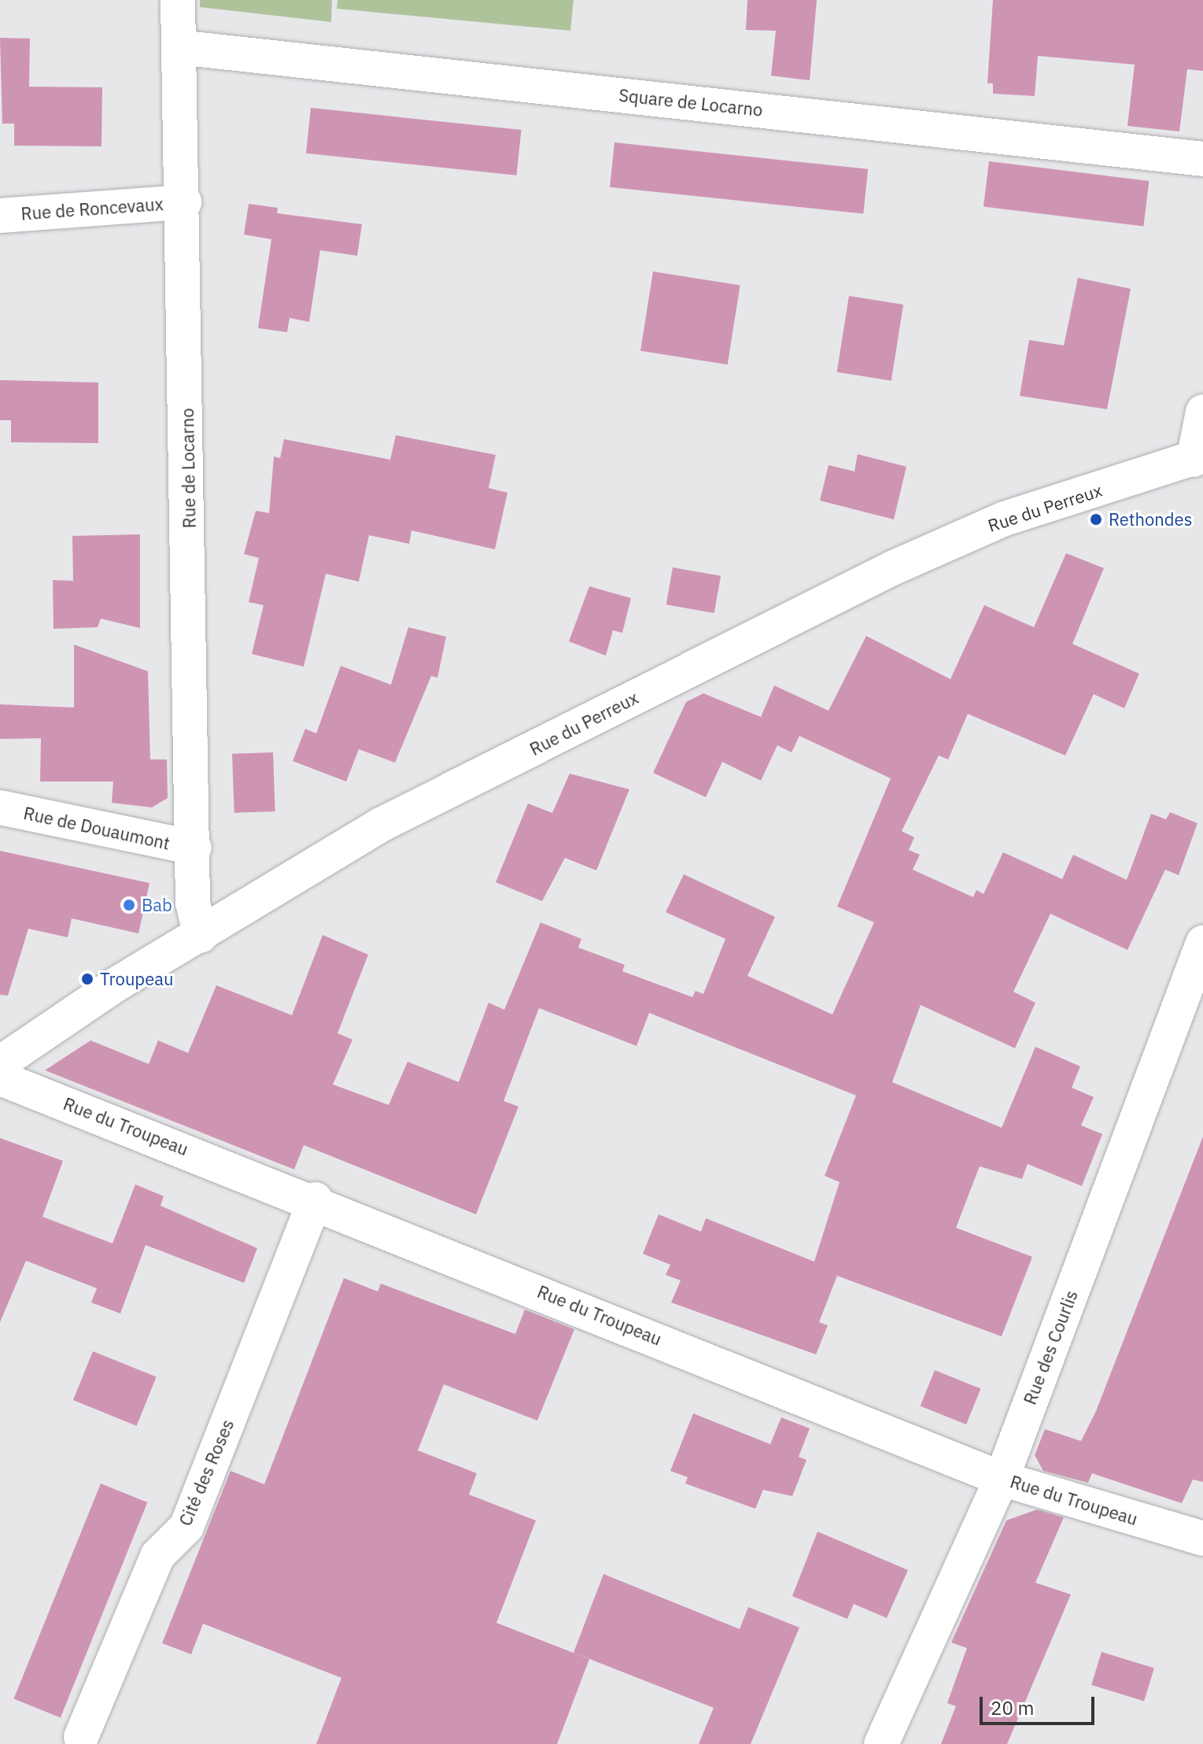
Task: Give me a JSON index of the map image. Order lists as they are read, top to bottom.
{
  "streets": {
    "street": [
      "Square de Locarno",
      "Rue de Roncevaux",
      "Rue de Locarno",
      "Rue du Perreux",
      "Rue de Douaumont",
      "Rue du Troupeau",
      "Rue des Courlis",
      "Cité des Roses"
    ]
  },
  "crossings": [
    ["Square de Locarno", "Rue de Locarno"],
    ["Rue de Roncevaux", "Rue de Locarno"],
    ["Rue de Locarno", "Rue du Perreux"],
    ["Rue de Locarno", "Rue de Douaumont"],
    ["Rue du Troupeau", "Rue des Courlis"],
    ["Rue du Troupeau", "Cité des Roses"]
  ],
  "places": ["Rethondes", "Bab", "Troupeau"],
  "scale_bar": "20 m"
}
